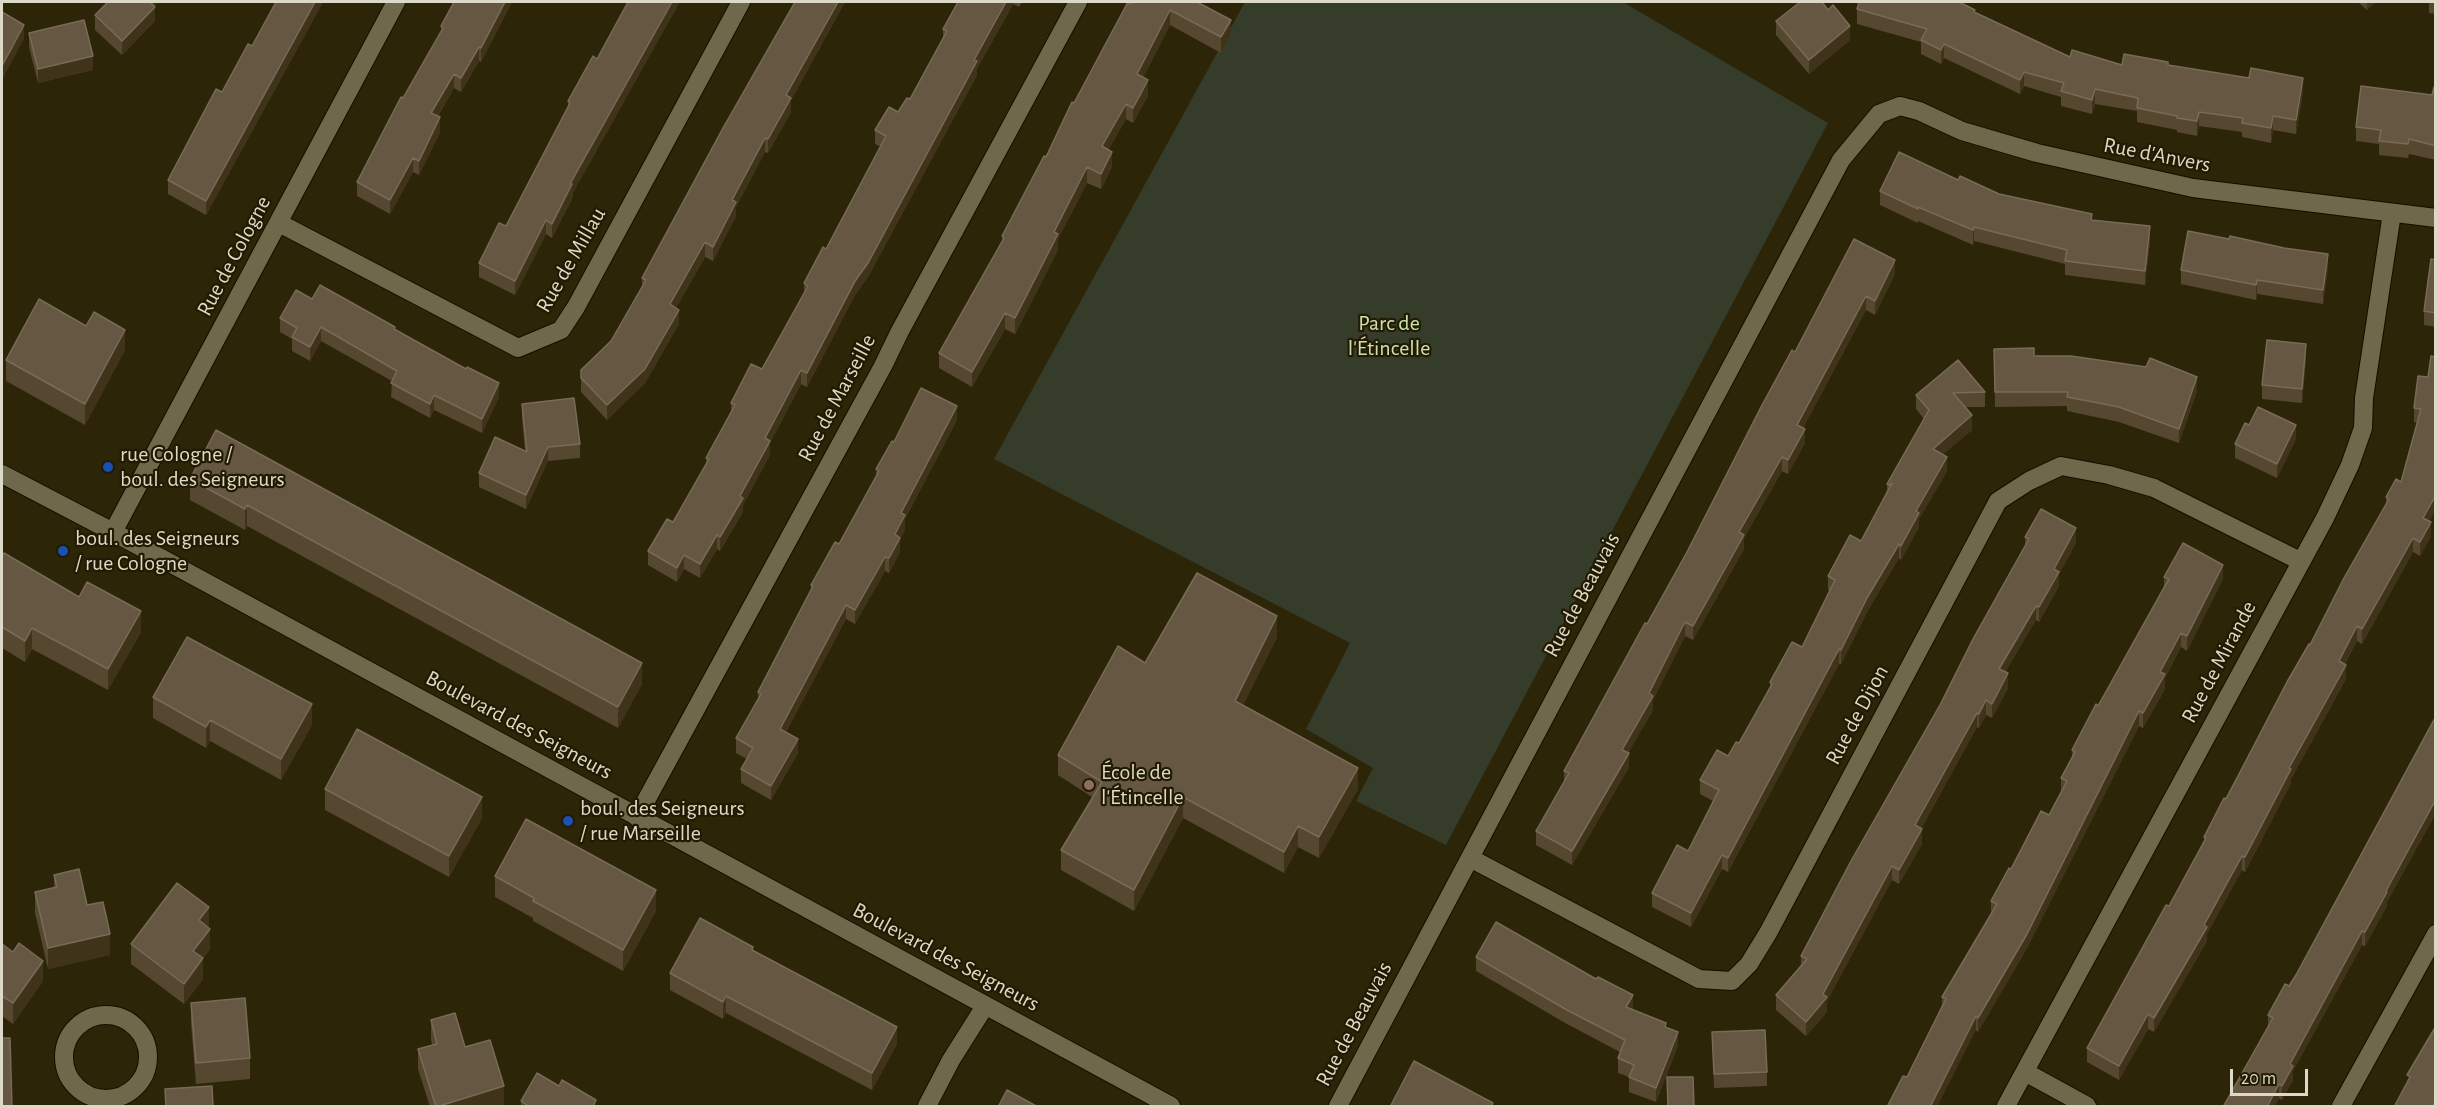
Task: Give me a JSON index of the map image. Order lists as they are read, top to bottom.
{
  "streets": {
    "street": [
      "Rue d'Anvers",
      "Rue de Cologne",
      "Rue de Millau",
      "Rue de Marseille",
      "Rue de Beauvais",
      "Rue de Mirande",
      "Rue de Dijon",
      "Boulevard des Seigneurs"
    ]
  },
  "crossings": [
    ["Rue d'Anvers", "Rue de Beauvais"],
    ["Rue d'Anvers", "Rue de Mirande"],
    ["Rue de Cologne", "Rue de Millau"],
    ["Rue de Cologne", "Boulevard des Seigneurs"],
    ["Rue de Marseille", "Boulevard des Seigneurs"],
    ["Rue de Beauvais", "Rue de Dijon"],
    ["Rue de Mirande", "Rue de Dijon"]
  ],
  "parks": ["Parc de l'Étincelle"],
  "places": [
    "rue Cologne / boul. des Seigneurs",
    "boul. des Seigneurs / rue Cologne",
    "École de l'Étincelle",
    "boul. des Seigneurs / rue Marseille"
  ],
  "scale_bar": "20 m"
}
